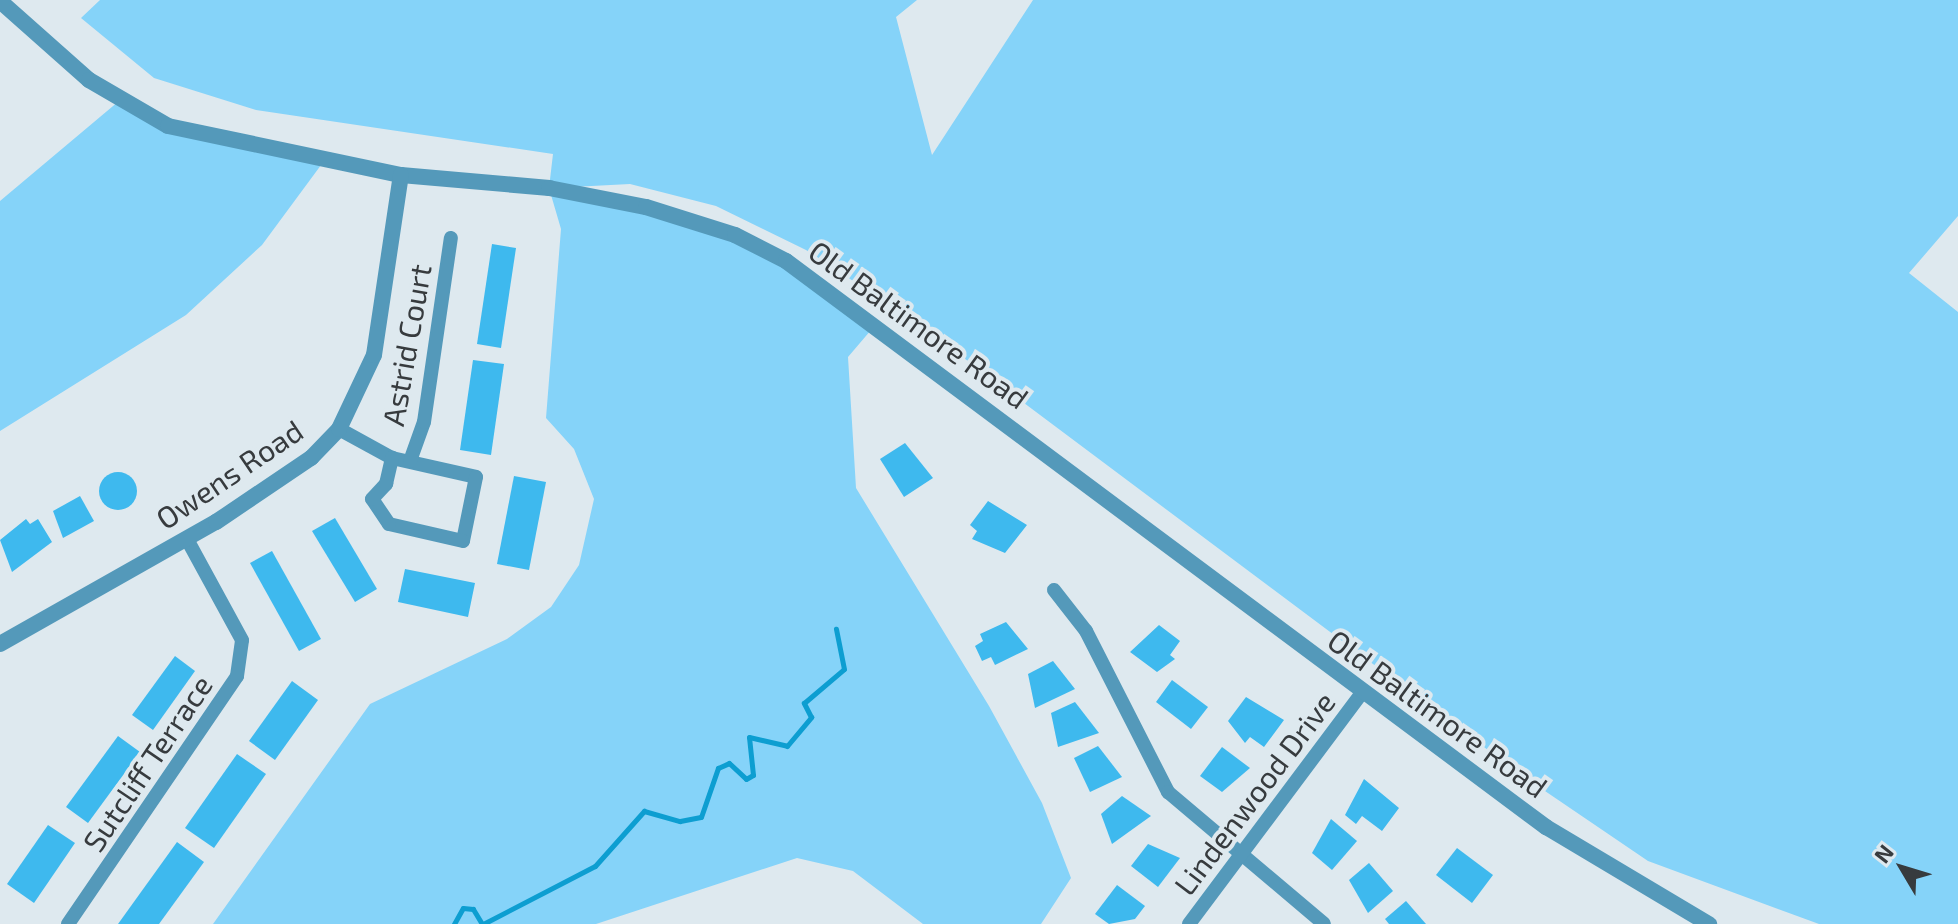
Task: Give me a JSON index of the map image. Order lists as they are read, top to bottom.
{
  "streets": {
    "street": [
      "Old Baltimore Road",
      "Astrid Court",
      "Owens Road",
      "Sutcliff Terrace",
      "Lindenwood Drive"
    ]
  },
  "crossings": [
    ["Old Baltimore Road", "Owens Road"],
    ["Old Baltimore Road", "Lindenwood Drive"],
    ["Astrid Court", "Owens Road"],
    ["Owens Road", "Sutcliff Terrace"]
  ],
  "north": "top left"
}
